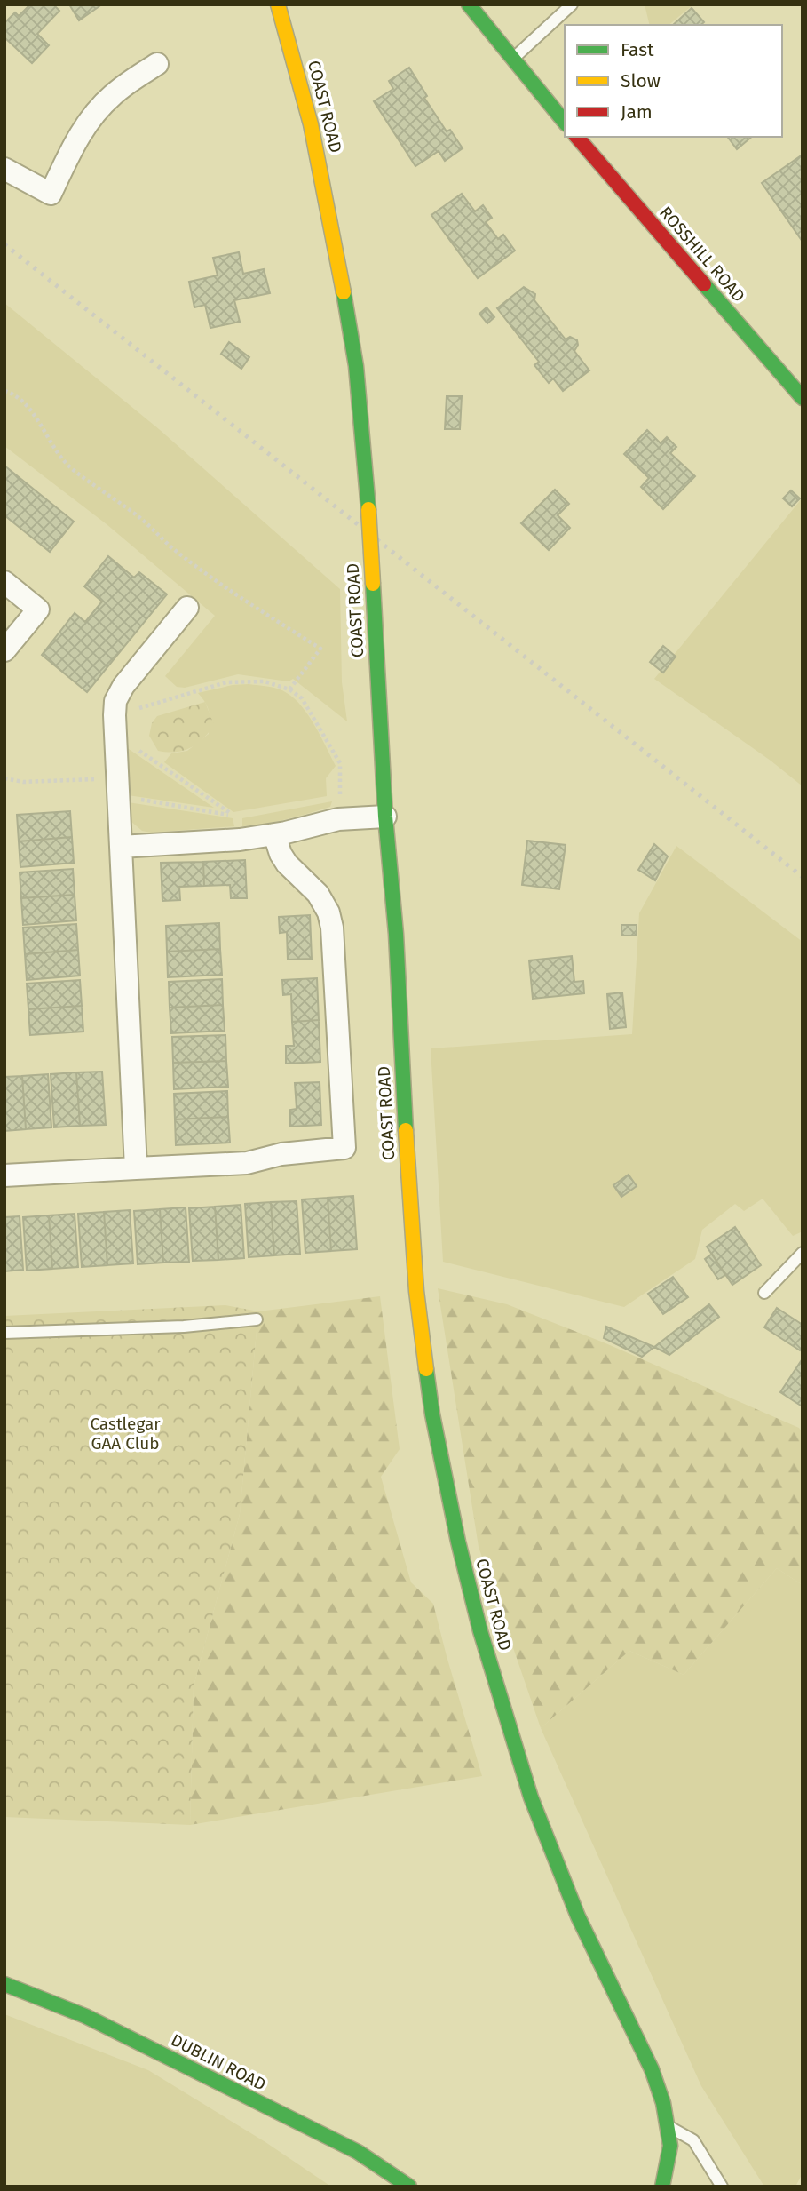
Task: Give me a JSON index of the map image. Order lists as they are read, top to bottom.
{
  "streets": {
    "main road": ["COAST ROAD", "ROSSHILL ROAD", "DUBLIN ROAD"]
  },
  "parks": ["Castlegar GAA Club"],
  "legend": ["Fast", "Slow", "Jam"]
}
